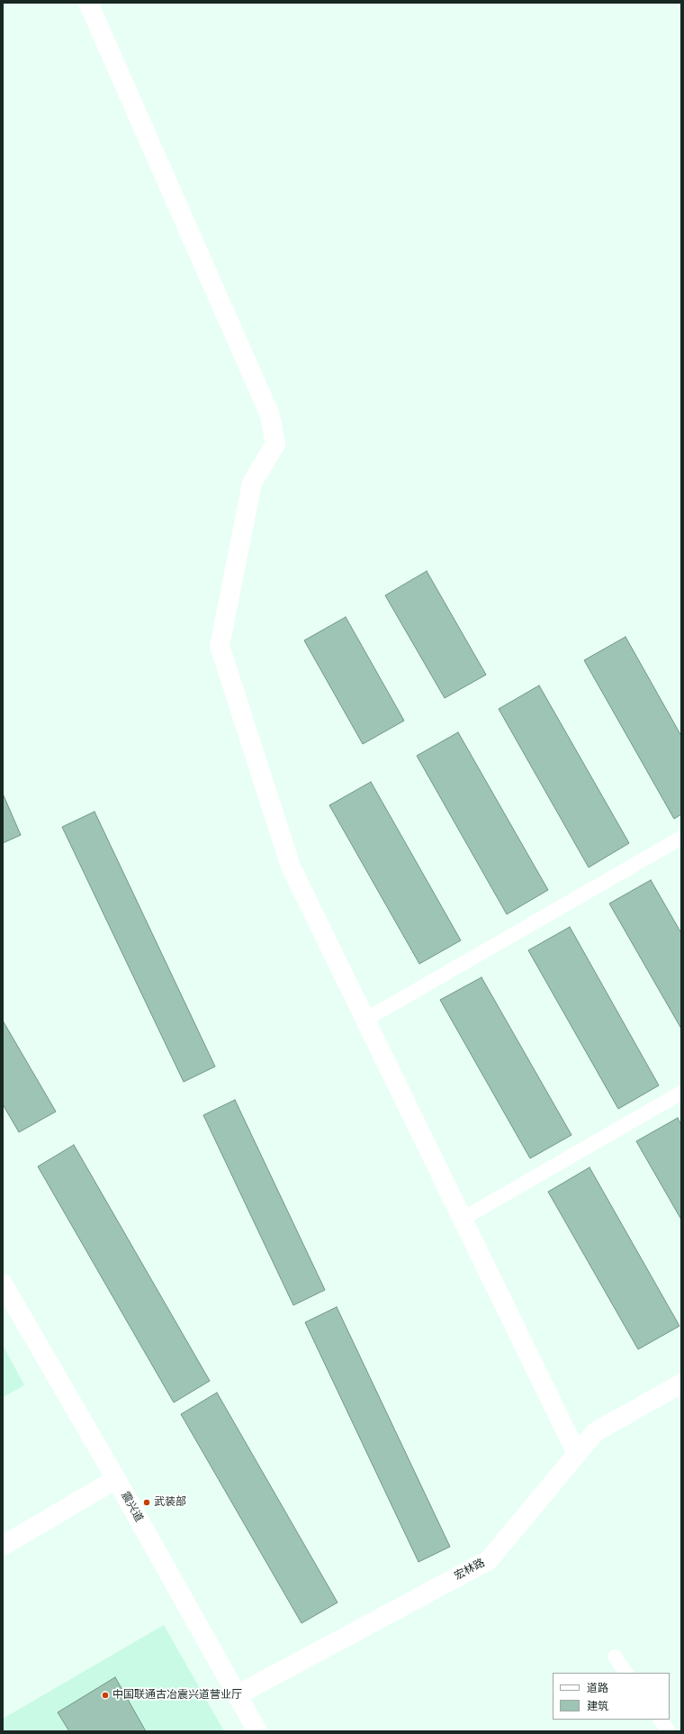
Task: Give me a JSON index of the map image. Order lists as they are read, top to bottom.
{
  "streets": {
    "street": ["震兴道", "宏林路"]
  },
  "crossings": [
    ["震兴道", "宏林路"]
  ],
  "places": ["武装部", "中国联通古冶震兴道营业厅"],
  "legend": ["道路", "建筑"]
}
